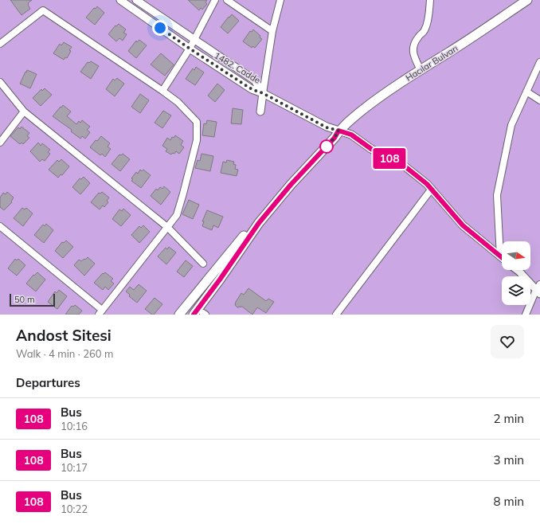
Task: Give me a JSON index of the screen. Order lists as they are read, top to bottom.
{
  "streets": {
    "main road": ["Hacılar Bulvarı"],
    "street": ["1482. Cadde"]
  },
  "lines": ["bus line 108"],
  "scale_bar": "50 m",
  "north": "right",
  "page": {
    "on_map": "108",
    "scale": "50 m",
    "heading": [
      ["Andost Sitesi", "Walk · 4 min · 260 m"],
      "Departures"
    ],
    "list": [
      {
        "mark": "108",
        "name": "Bus",
        "note": "10:16",
        "value": "2 min"
      },
      {
        "mark": "108",
        "name": "Bus",
        "note": "10:17",
        "value": "3 min"
      },
      {
        "mark": "108",
        "name": "Bus",
        "note": "10:22",
        "value": "8 min"
      }
    ]
  }
}
